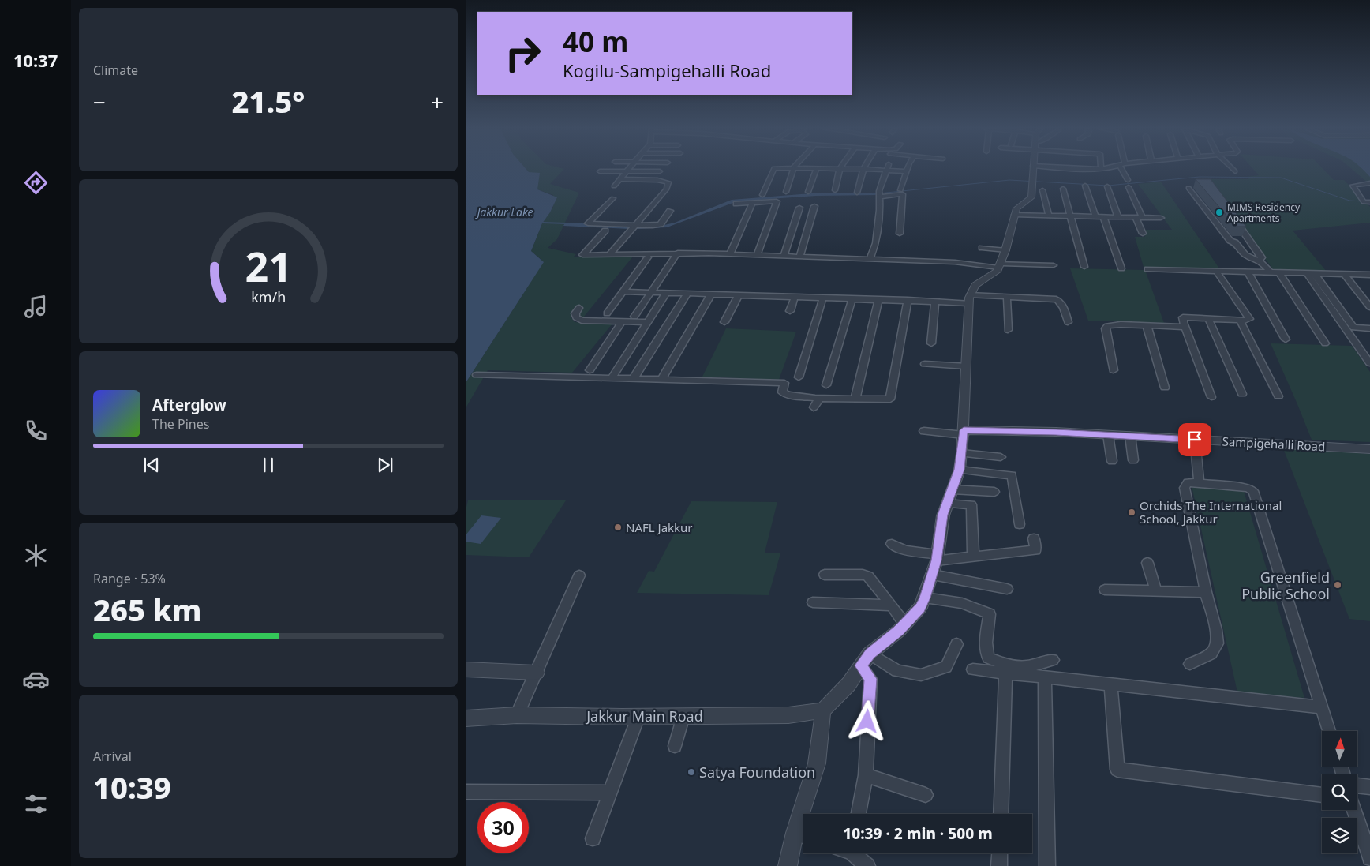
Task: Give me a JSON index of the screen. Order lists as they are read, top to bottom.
{
  "streets": {
    "street": ["Sampigehalli Road", "Jakkur Main Road"]
  },
  "water": ["Jakkur Lake"],
  "places": [
    "MIMS Residency Apartments",
    "Orchids The International School, Jakkur",
    "NAFL Jakkur",
    "Greenfield Public School",
    "Satya Foundation"
  ],
  "north": "top",
  "page": {
    "tabs": "10:37",
    "tile": [
      "Climate",
      ["Range · 53%", "265 km"],
      ["Arrival", "10:39"]
    ],
    "turn": ["40 m", "Kogilu-Sampigehalli Road"],
    "heat": ["−", "21.5°", "+"],
    "song": ["Afterglow", "The Pines"],
    "limit": "30",
    "trip": "10:39 · 2 min · 500 m",
    "gauge": ["21", "km/h"]
  }
}
